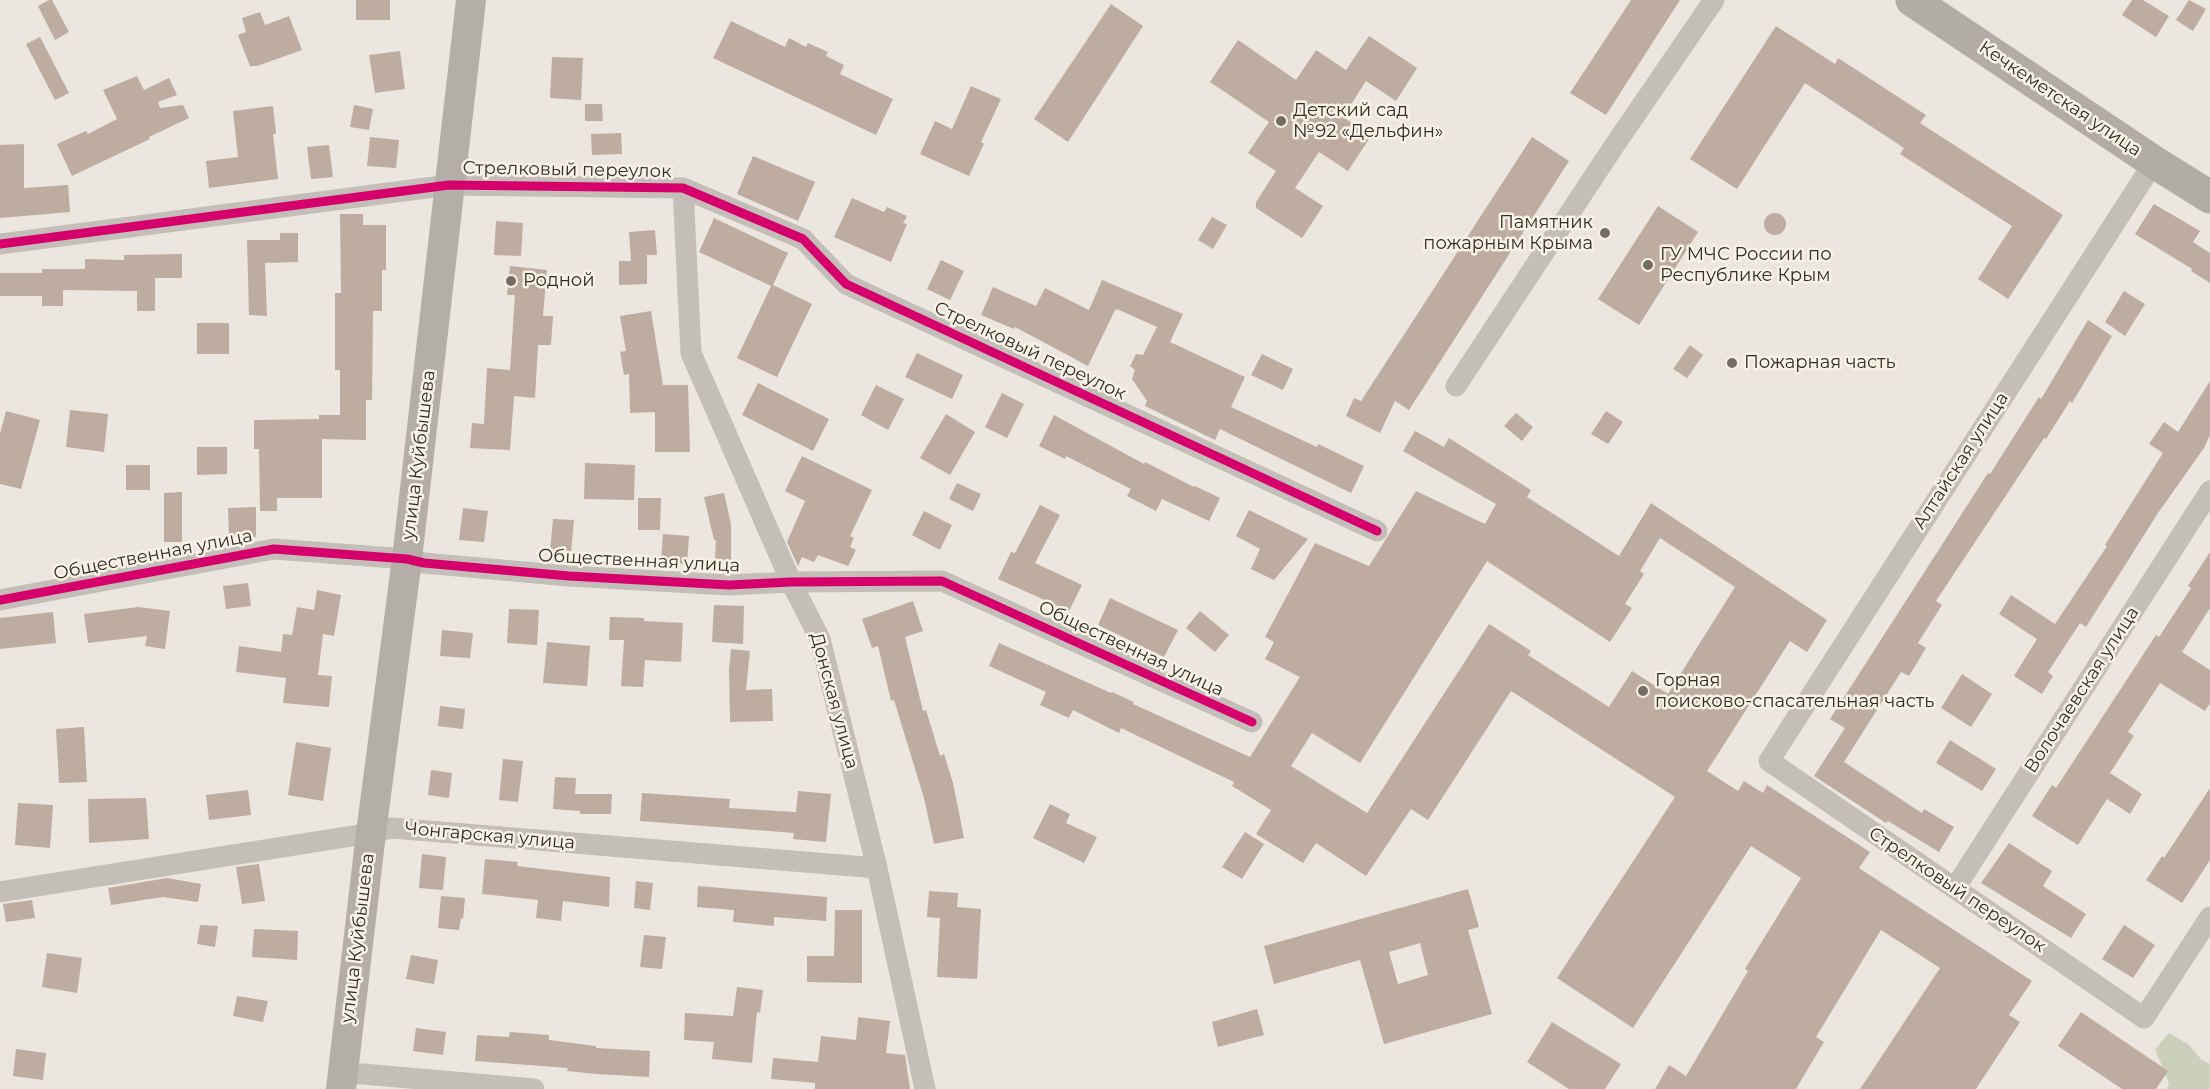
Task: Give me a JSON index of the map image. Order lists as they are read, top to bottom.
{
  "streets": {
    "main road": ["Кечкеметская улица", "улица Куйбышева"],
    "street": [
      "Стрелковый переулок",
      "Алтайская улица",
      "Общественная улица",
      "Волочаевская улица",
      "Донская улица",
      "Чонгарская улица"
    ]
  },
  "crossings": [
    ["Кечкеметская улица", "Алтайская улица"],
    ["Стрелковый переулок", "улица Куйбышева"],
    ["Стрелковый переулок", "Алтайская улица"],
    ["Стрелковый переулок", "Волочаевская улица"],
    ["Стрелковый переулок", "Донская улица"],
    ["улица Куйбышева", "Общественная улица"],
    ["улица Куйбышева", "Чонгарская улица"],
    ["Общественная улица", "Донская улица"],
    ["Донская улица", "Чонгарская улица"]
  ],
  "places": [
    "Детский сад №92 «Дельфин»",
    "Памятник пожарным Крыма",
    "ГУ МЧС России по Республике Крым",
    "Родной",
    "Пожарная часть",
    "Горная поисково-спасательная часть"
  ]
}
